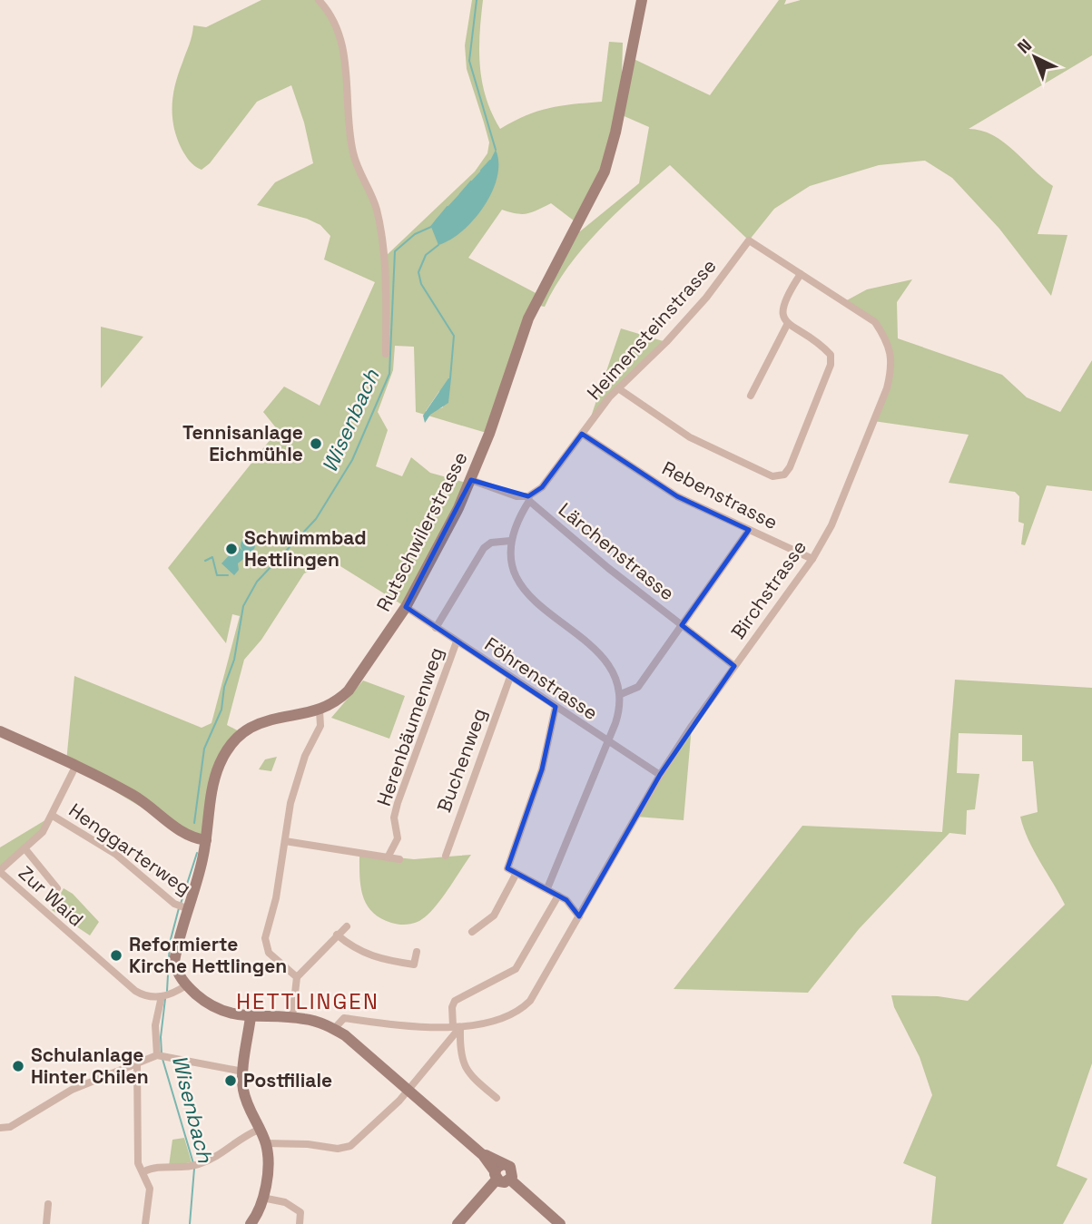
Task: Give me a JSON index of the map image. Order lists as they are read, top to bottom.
{
  "streets": {
    "street": [
      "Heimensteinstrasse",
      "Rebenstrasse",
      "Rutschwilerstrasse",
      "Lärchenstrasse",
      "Birchstrasse",
      "Föhrenstrasse",
      "Herenbäumenweg",
      "Buchenweg",
      "Henggarterweg",
      "Zur Waid"
    ]
  },
  "crossings": [
    ["Heimensteinstrasse", "Rebenstrasse"],
    ["Heimensteinstrasse", "Lärchenstrasse"],
    ["Heimensteinstrasse", "Birchstrasse"],
    ["Rebenstrasse", "Birchstrasse"],
    ["Rutschwilerstrasse", "Lärchenstrasse"],
    ["Rutschwilerstrasse", "Föhrenstrasse"],
    ["Rutschwilerstrasse", "Henggarterweg"],
    ["Lärchenstrasse", "Birchstrasse"],
    ["Birchstrasse", "Föhrenstrasse"],
    ["Föhrenstrasse", "Herenbäumenweg"],
    ["Föhrenstrasse", "Buchenweg"]
  ],
  "districts": ["HETTLINGEN"],
  "water": ["Wisenbach"],
  "places": [
    "Tennisanlage Eichmühle",
    "Schwimmbad Hettlingen",
    "Reformierte Kirche Hettlingen",
    "Schulanlage Hinter Chilen",
    "Postfiliale"
  ],
  "north": "top left"
}
